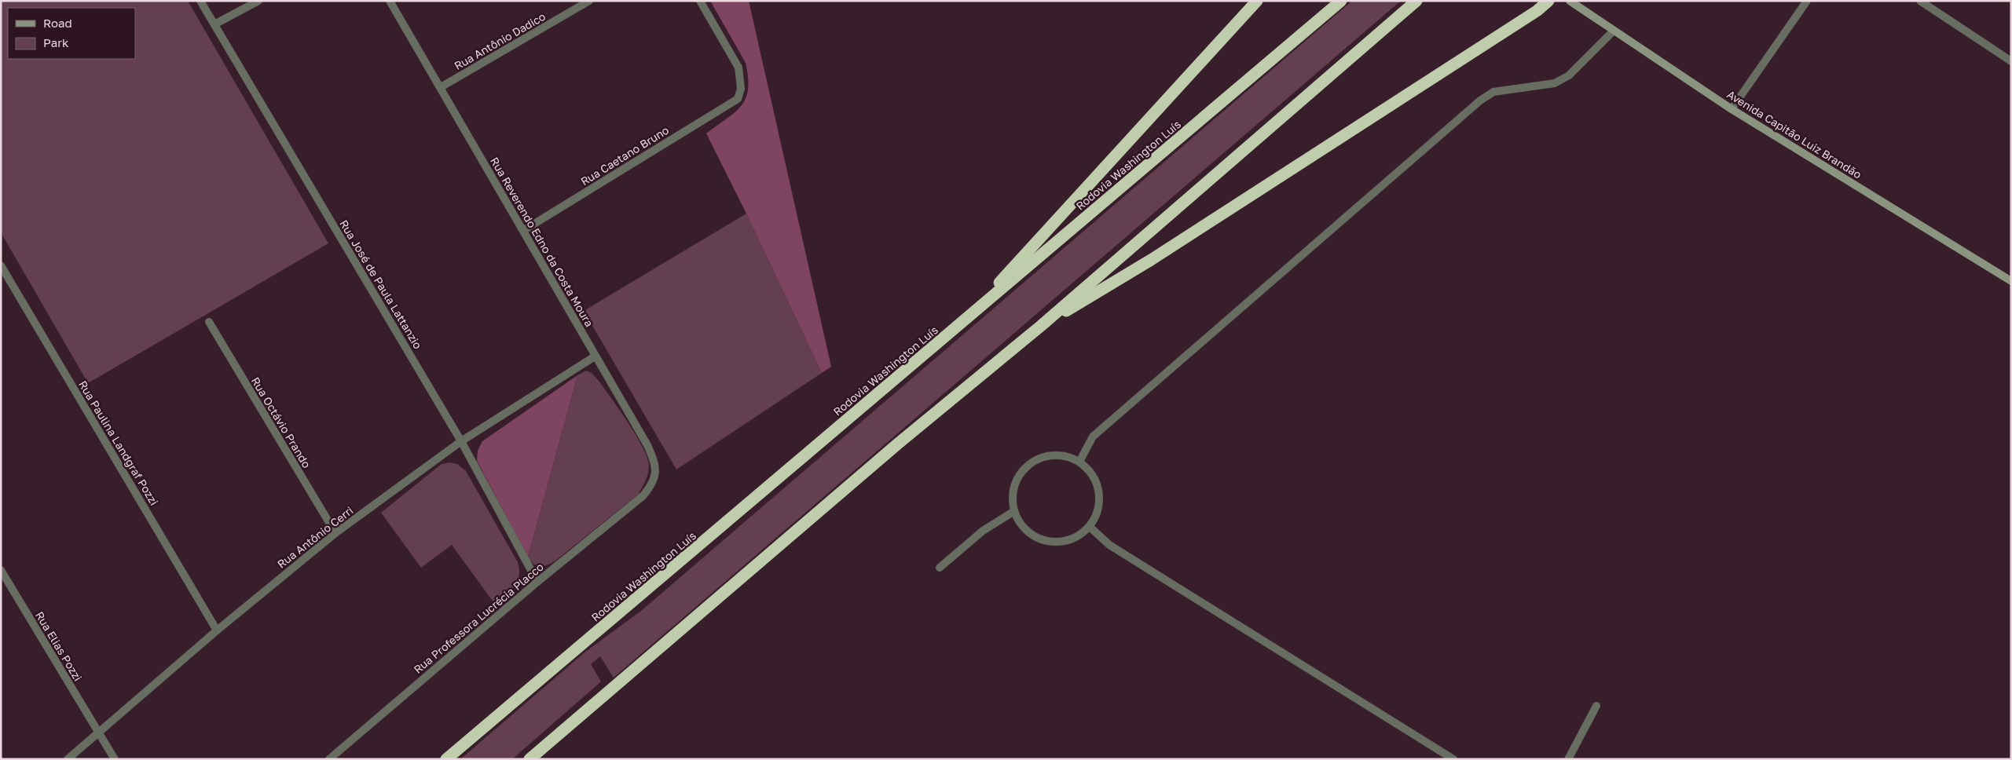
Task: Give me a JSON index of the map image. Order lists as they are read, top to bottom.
{
  "streets": {
    "highway": ["Rodovia Washington Luís"],
    "main road": ["Avenida Capitão Luiz Brandão"],
    "street": [
      "Rua Antônio Dadico",
      "Rua Caetano Bruno",
      "Rua Reverendo Edno da Costa Moura",
      "Rua José de Paula Lattanzio",
      "Rua Octávio Prando",
      "Rua Paulina Landgraf Pozzi",
      "Rua Antônio Cerri",
      "Rua Professora Lucrécia Placco",
      "Rua Elias Pozzi"
    ]
  },
  "crossings": [
    ["Rua Antônio Dadico", "Rua Reverendo Edno da Costa Moura"],
    ["Rua Caetano Bruno", "Rua Reverendo Edno da Costa Moura"],
    ["Rua Reverendo Edno da Costa Moura", "Rua Antônio Cerri"],
    ["Rua Reverendo Edno da Costa Moura", "Rua Professora Lucrécia Placco"],
    ["Rua José de Paula Lattanzio", "Rua Antônio Cerri"],
    ["Rua José de Paula Lattanzio", "Rua Professora Lucrécia Placco"],
    ["Rua Octávio Prando", "Rua Antônio Cerri"],
    ["Rua Paulina Landgraf Pozzi", "Rua Antônio Cerri"],
    ["Rua Antônio Cerri", "Rua Elias Pozzi"]
  ],
  "legend": ["Road", "Park"]
}
